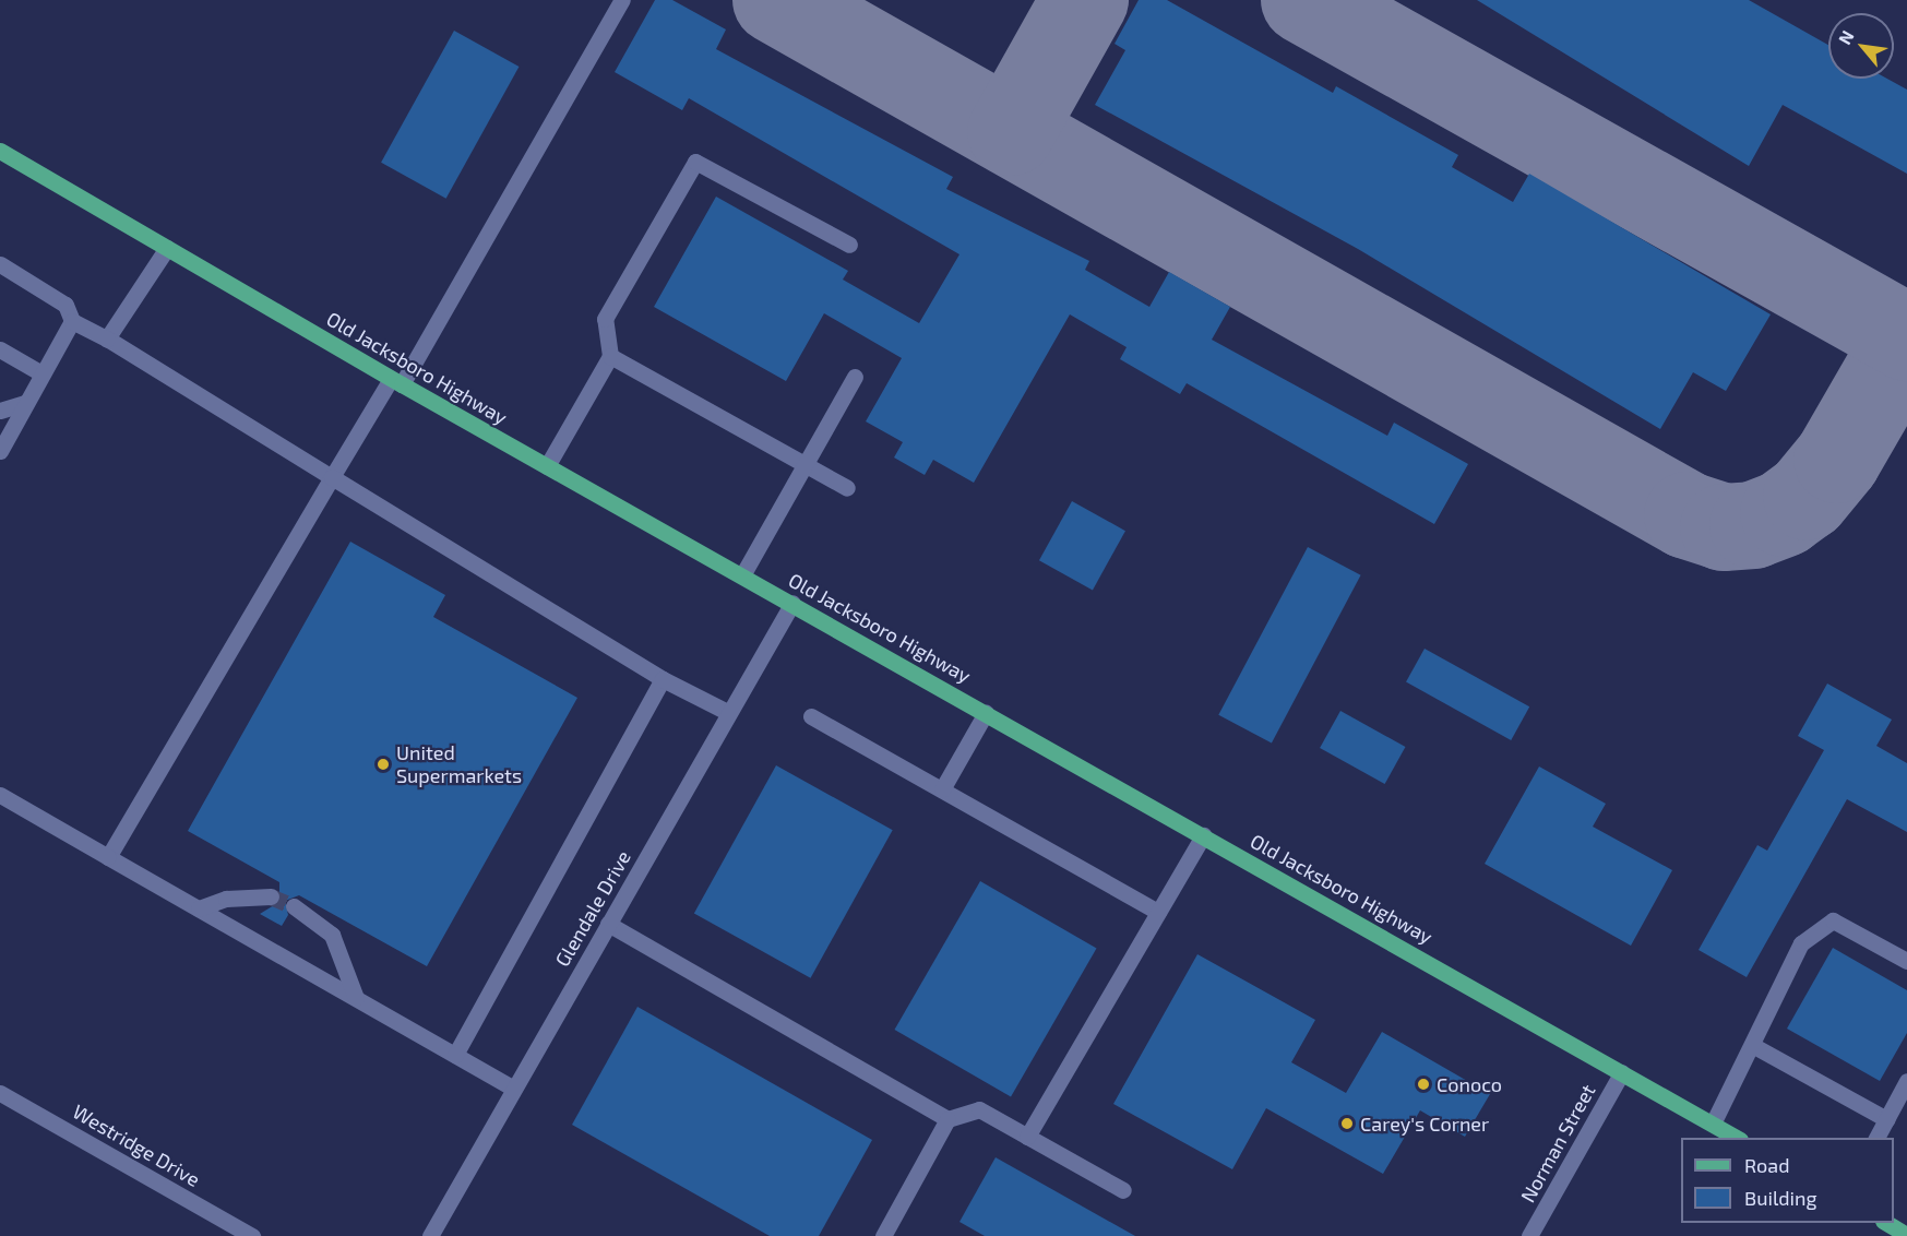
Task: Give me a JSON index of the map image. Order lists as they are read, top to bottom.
{
  "streets": {
    "main road": ["Old Jacksboro Highway"],
    "street": ["Glendale Drive", "Norman Street", "Westridge Drive"]
  },
  "crossings": [
    ["Old Jacksboro Highway", "Glendale Drive"],
    ["Old Jacksboro Highway", "Norman Street"]
  ],
  "places": ["United Supermarkets", "Conoco", "Carey's Corner"],
  "legend": ["Road", "Building"],
  "north": "top left"
}
